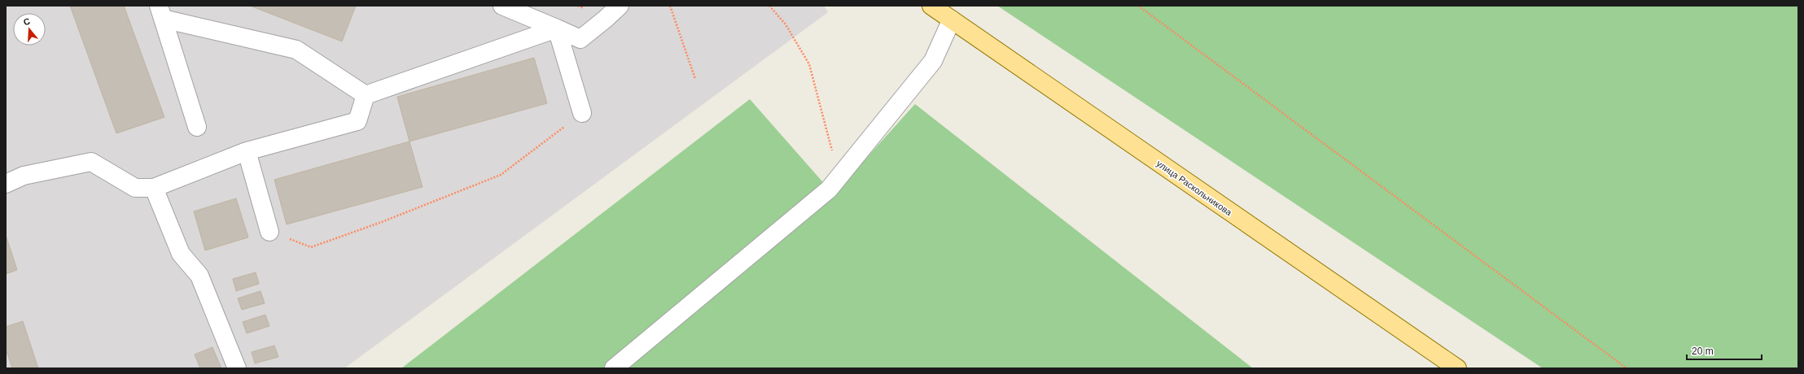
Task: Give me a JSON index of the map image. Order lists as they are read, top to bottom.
{
  "streets": {
    "main road": ["улица Раскольникова"]
  },
  "scale_bar": "20 m",
  "north": "top"
}
